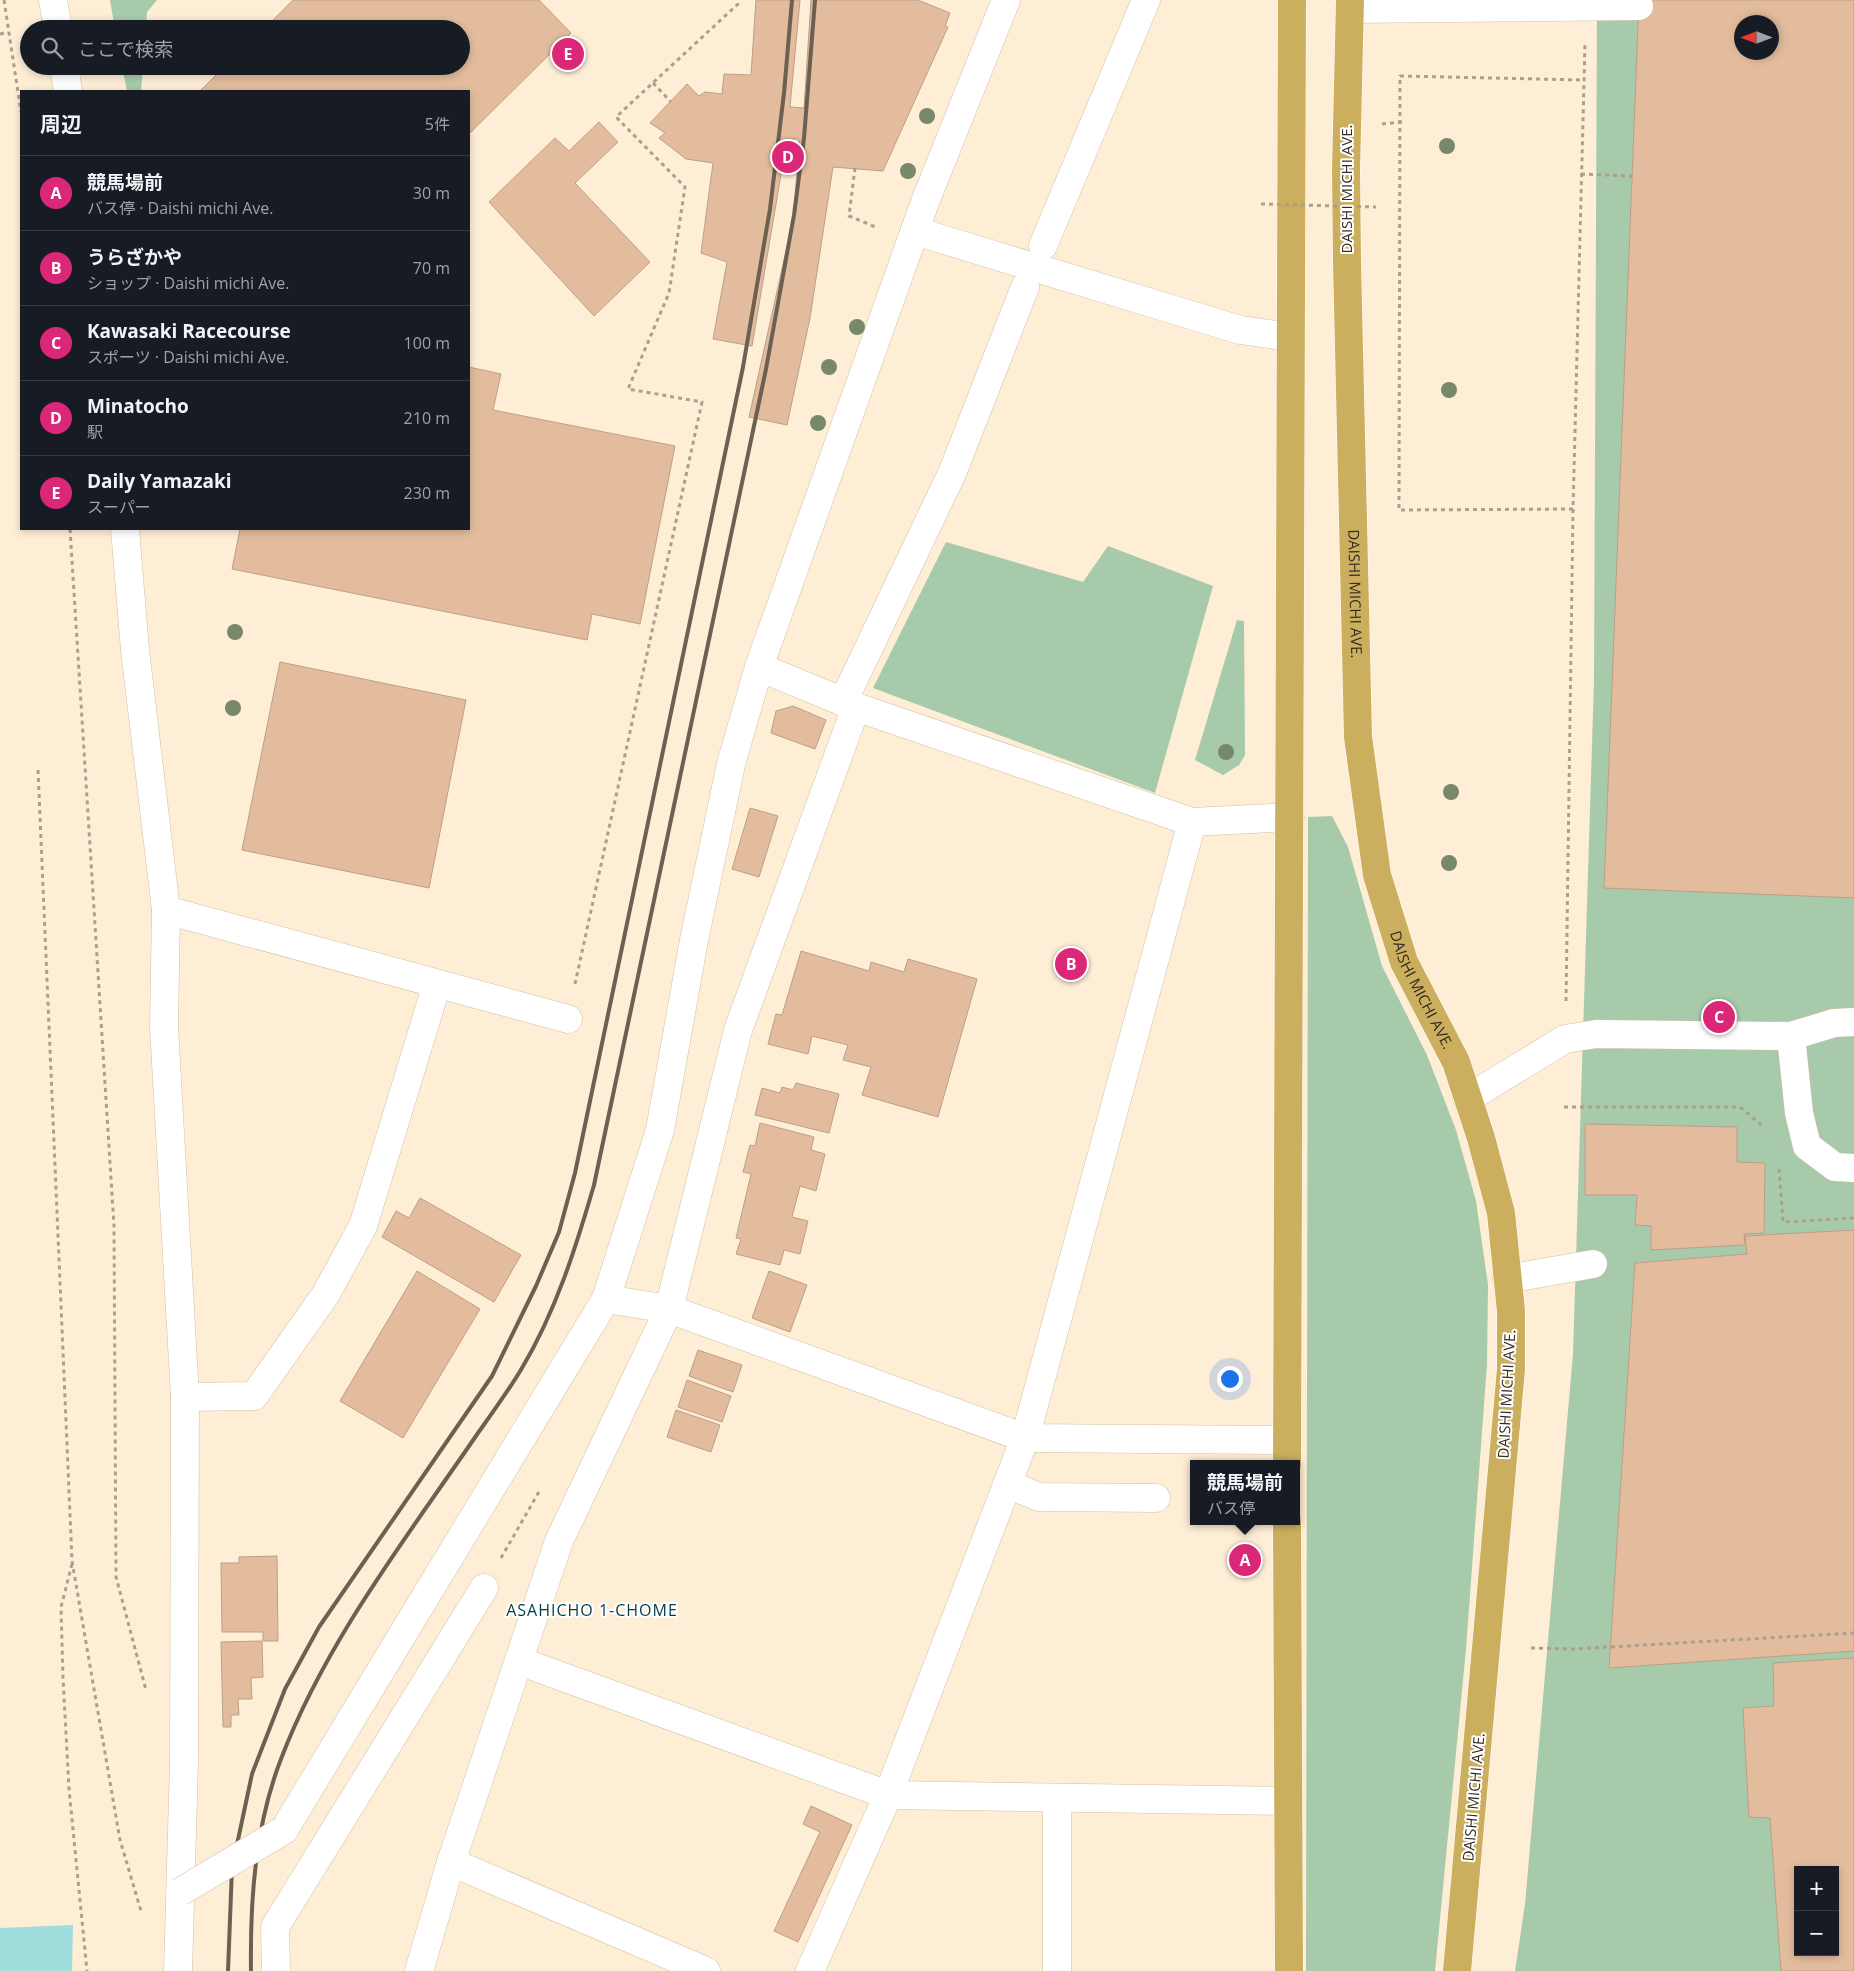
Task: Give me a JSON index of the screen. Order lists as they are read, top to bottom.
{
  "streets": {
    "highway": ["DAISHI MICHI AVE."]
  },
  "districts": ["ASAHICHO 1-CHOME"],
  "north": "left",
  "page": {
    "search": "ここで検索",
    "pins": [
      "E",
      "D",
      "B",
      "C",
      "A"
    ],
    "heading": ["周辺", "5件"],
    "list": [
      {
        "mark": "A",
        "name": "競馬場前",
        "note": "バス停 · Daishi michi Ave.",
        "value": "30 m"
      },
      {
        "mark": "B",
        "name": "うらざかや",
        "note": "ショップ · Daishi michi Ave.",
        "value": "70 m"
      },
      {
        "mark": "C",
        "name": "Kawasaki Racecourse",
        "note": "スポーツ · Daishi michi Ave.",
        "value": "100 m"
      },
      {
        "mark": "D",
        "name": "Minatocho",
        "note": "駅",
        "value": "210 m"
      },
      {
        "mark": "E",
        "name": "Daily Yamazaki",
        "note": "スーパー",
        "value": "230 m"
      }
    ],
    "popup": ["競馬場前", "バス停"],
    "map_buttons": ["+", "−"]
  }
}
